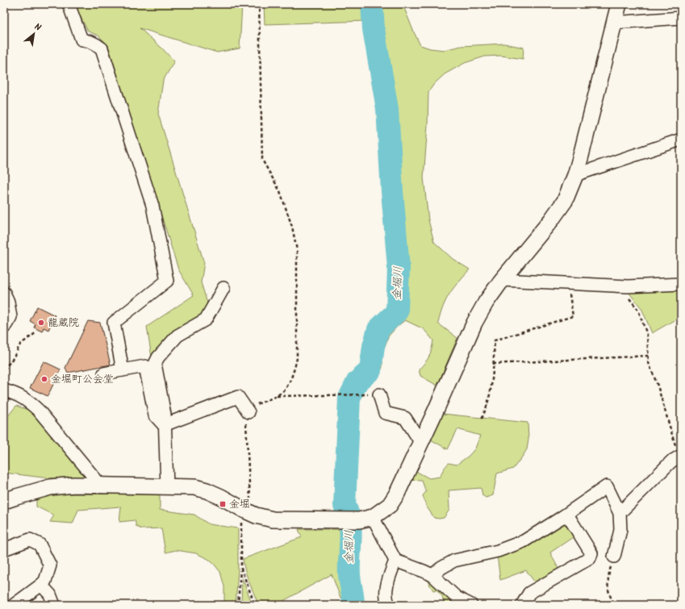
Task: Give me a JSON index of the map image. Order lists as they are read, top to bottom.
{
  "water": ["金堀川"],
  "places": {
    "other": ["龍蔵院", "金堀町公会堂"],
    "transit": ["金堀"]
  },
  "north": "top right"
}
